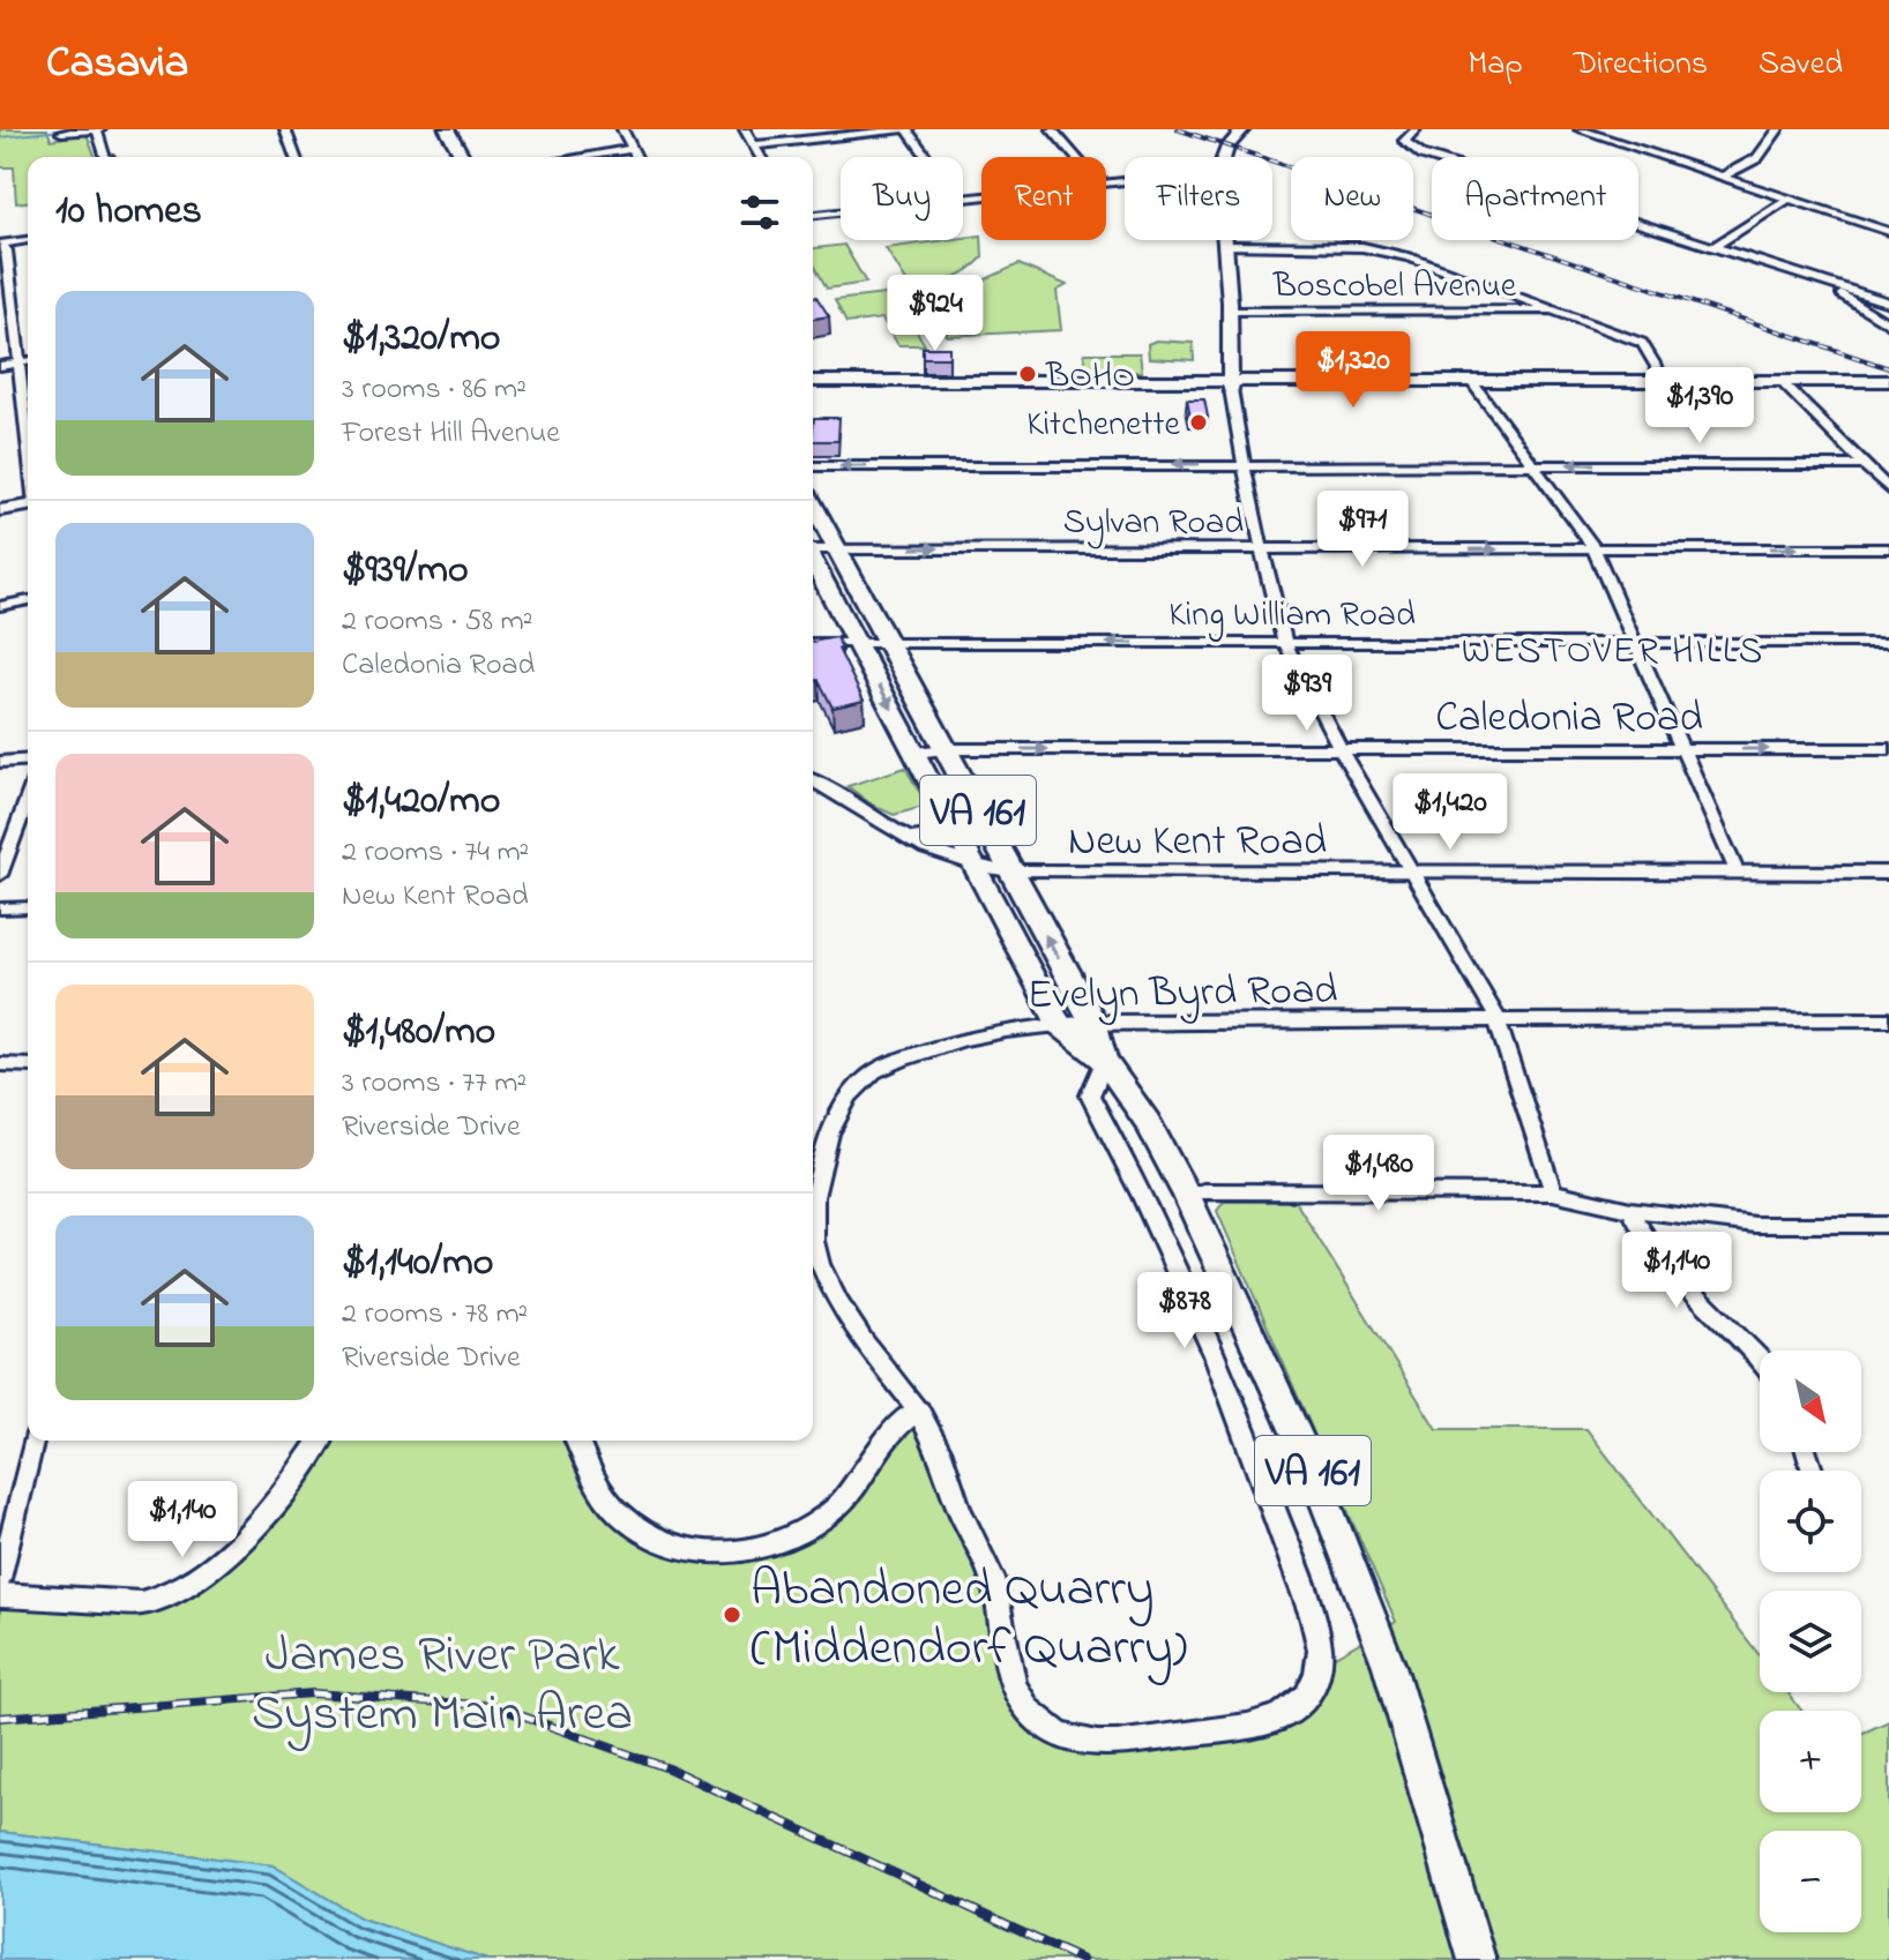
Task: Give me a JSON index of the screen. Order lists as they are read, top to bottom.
{
  "streets": {
    "main road": ["VA 161"],
    "street": [
      "Boscobel Avenue",
      "Sylvan Road",
      "King William Road",
      "Caledonia Road",
      "New Kent Road",
      "Evelyn Byrd Road"
    ]
  },
  "crossings": [
    ["Sylvan Road", "VA 161"],
    ["King William Road", "VA 161"],
    ["Caledonia Road", "VA 161"],
    ["VA 161", "New Kent Road"],
    ["VA 161", "Evelyn Byrd Road"]
  ],
  "one_way": ["King William Road", "Caledonia Road"],
  "districts": ["WESTOVER HILLS"],
  "parks": ["James River Park System Main Area"],
  "places": ["BOHO", "Kitchenette", "Abandoned Quarry (Middendorf Quarry)"],
  "north": "bottom right",
  "page": {
    "header": "Casavia",
    "nav": ["Map", "Directions", "Saved"],
    "chip": [
      "Buy",
      "Rent",
      "Filters",
      "New",
      "Apartment"
    ],
    "heading": "10 homes",
    "list": [
      {
        "name": "$1,320/mo",
        "note": "3 rooms · 86 m² · Forest Hill Avenue"
      },
      {
        "name": "$939/mo",
        "note": "2 rooms · 58 m² · Caledonia Road"
      },
      {
        "name": "$1,420/mo",
        "note": "2 rooms · 74 m² · New Kent Road"
      },
      {
        "name": "$1,480/mo",
        "note": "3 rooms · 77 m² · Riverside Drive"
      },
      {
        "name": "$1,140/mo",
        "note": "2 rooms · 78 m² · Riverside Drive"
      }
    ],
    "price": [
      "$924",
      "$1,320",
      "$1,390",
      "$971",
      "$939",
      "$1,420",
      "$1,480",
      "$1,140",
      "$878",
      "$1,140"
    ],
    "map_buttons": ["+", "−"]
  }
}
